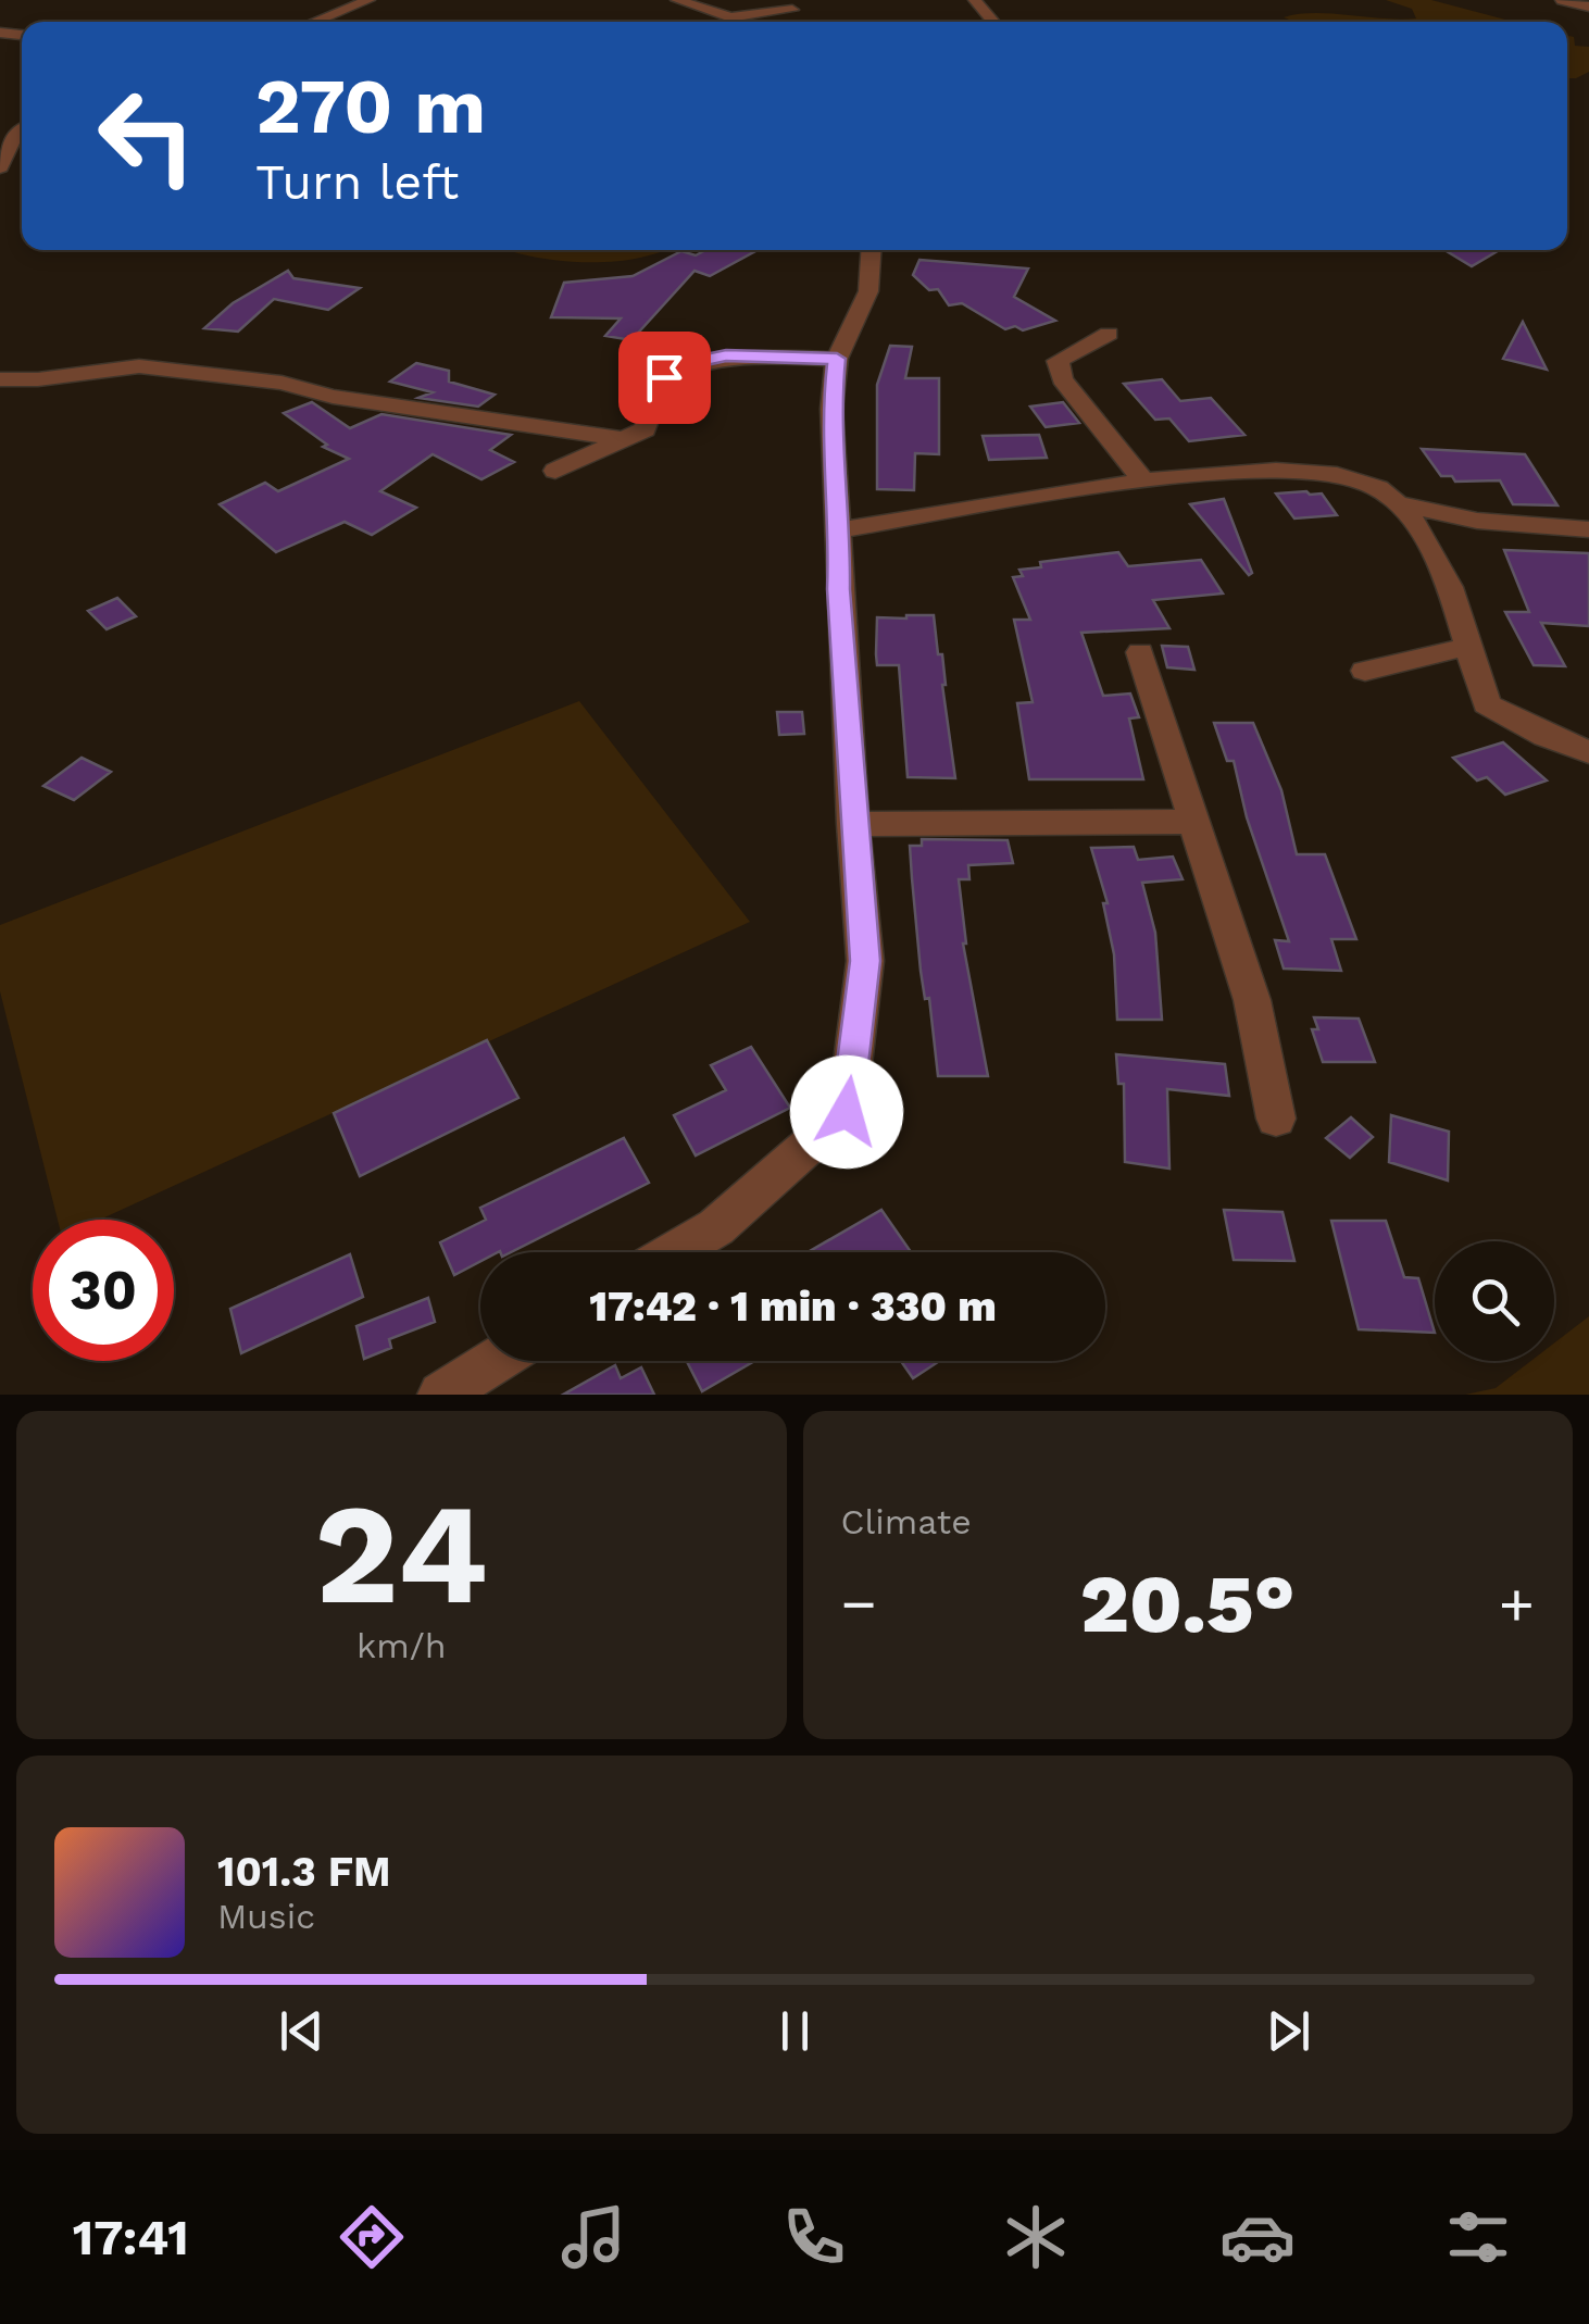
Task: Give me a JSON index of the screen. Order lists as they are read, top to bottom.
{
  "page": {
    "turn": ["270 m", "Turn left"],
    "limit": "30",
    "trip": "17:42 · 1 min · 330 m",
    "tile": [
      ["24", "km/h"],
      "Climate"
    ],
    "heat": ["−", "20.5°", "+"],
    "song": ["101.3 FM", "Music"],
    "tabs": "17:41"
  }
}
